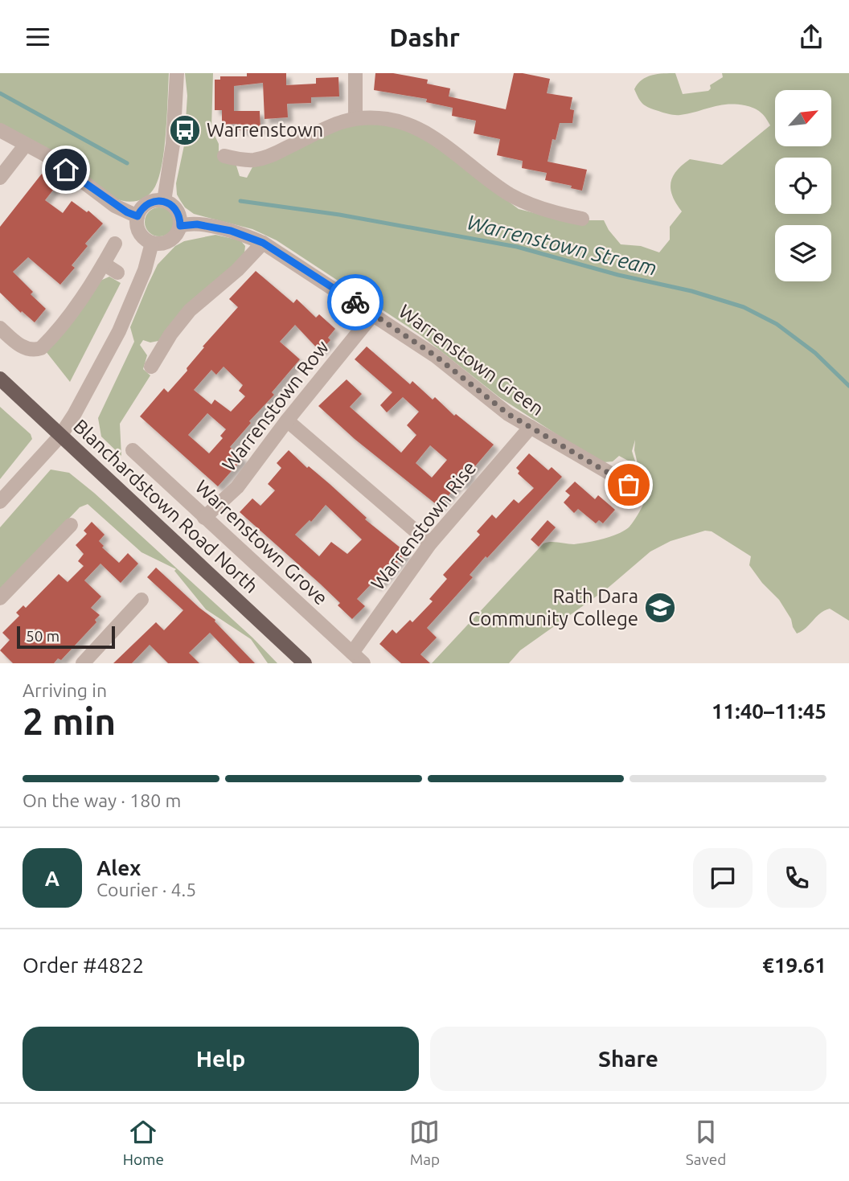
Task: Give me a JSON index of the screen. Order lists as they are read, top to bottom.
{
  "streets": {
    "main road": ["Blanchardstown Road North"],
    "street": [
      "Warrenstown Green",
      "Warrenstown Row",
      "Warrenstown Rise",
      "Warrenstown Grove"
    ]
  },
  "crossings": [
    ["Warrenstown Green", "Warrenstown Row"],
    ["Warrenstown Green", "Warrenstown Rise"],
    ["Warrenstown Row", "Warrenstown Grove"],
    ["Warrenstown Rise", "Warrenstown Grove"]
  ],
  "water": ["Warrenstown Stream"],
  "places": {
    "bus stop": ["Warrenstown"],
    "school or university": ["Rath Dara Community College"]
  },
  "scale_bar": "50 m",
  "north": "top right",
  "page": {
    "header": "Dashr",
    "scale": "50 m",
    "heading": ["2 min", "Arriving in", "11:40–11:45"],
    "panel": [
      "Alex",
      "Courier · 4.5",
      "Order #4822",
      "€19.61"
    ],
    "bar": "On the way · 180 m",
    "round": "A",
    "buttons": ["Help", "Share"],
    "tabs": ["Home", "Map", "Saved"]
  }
}
